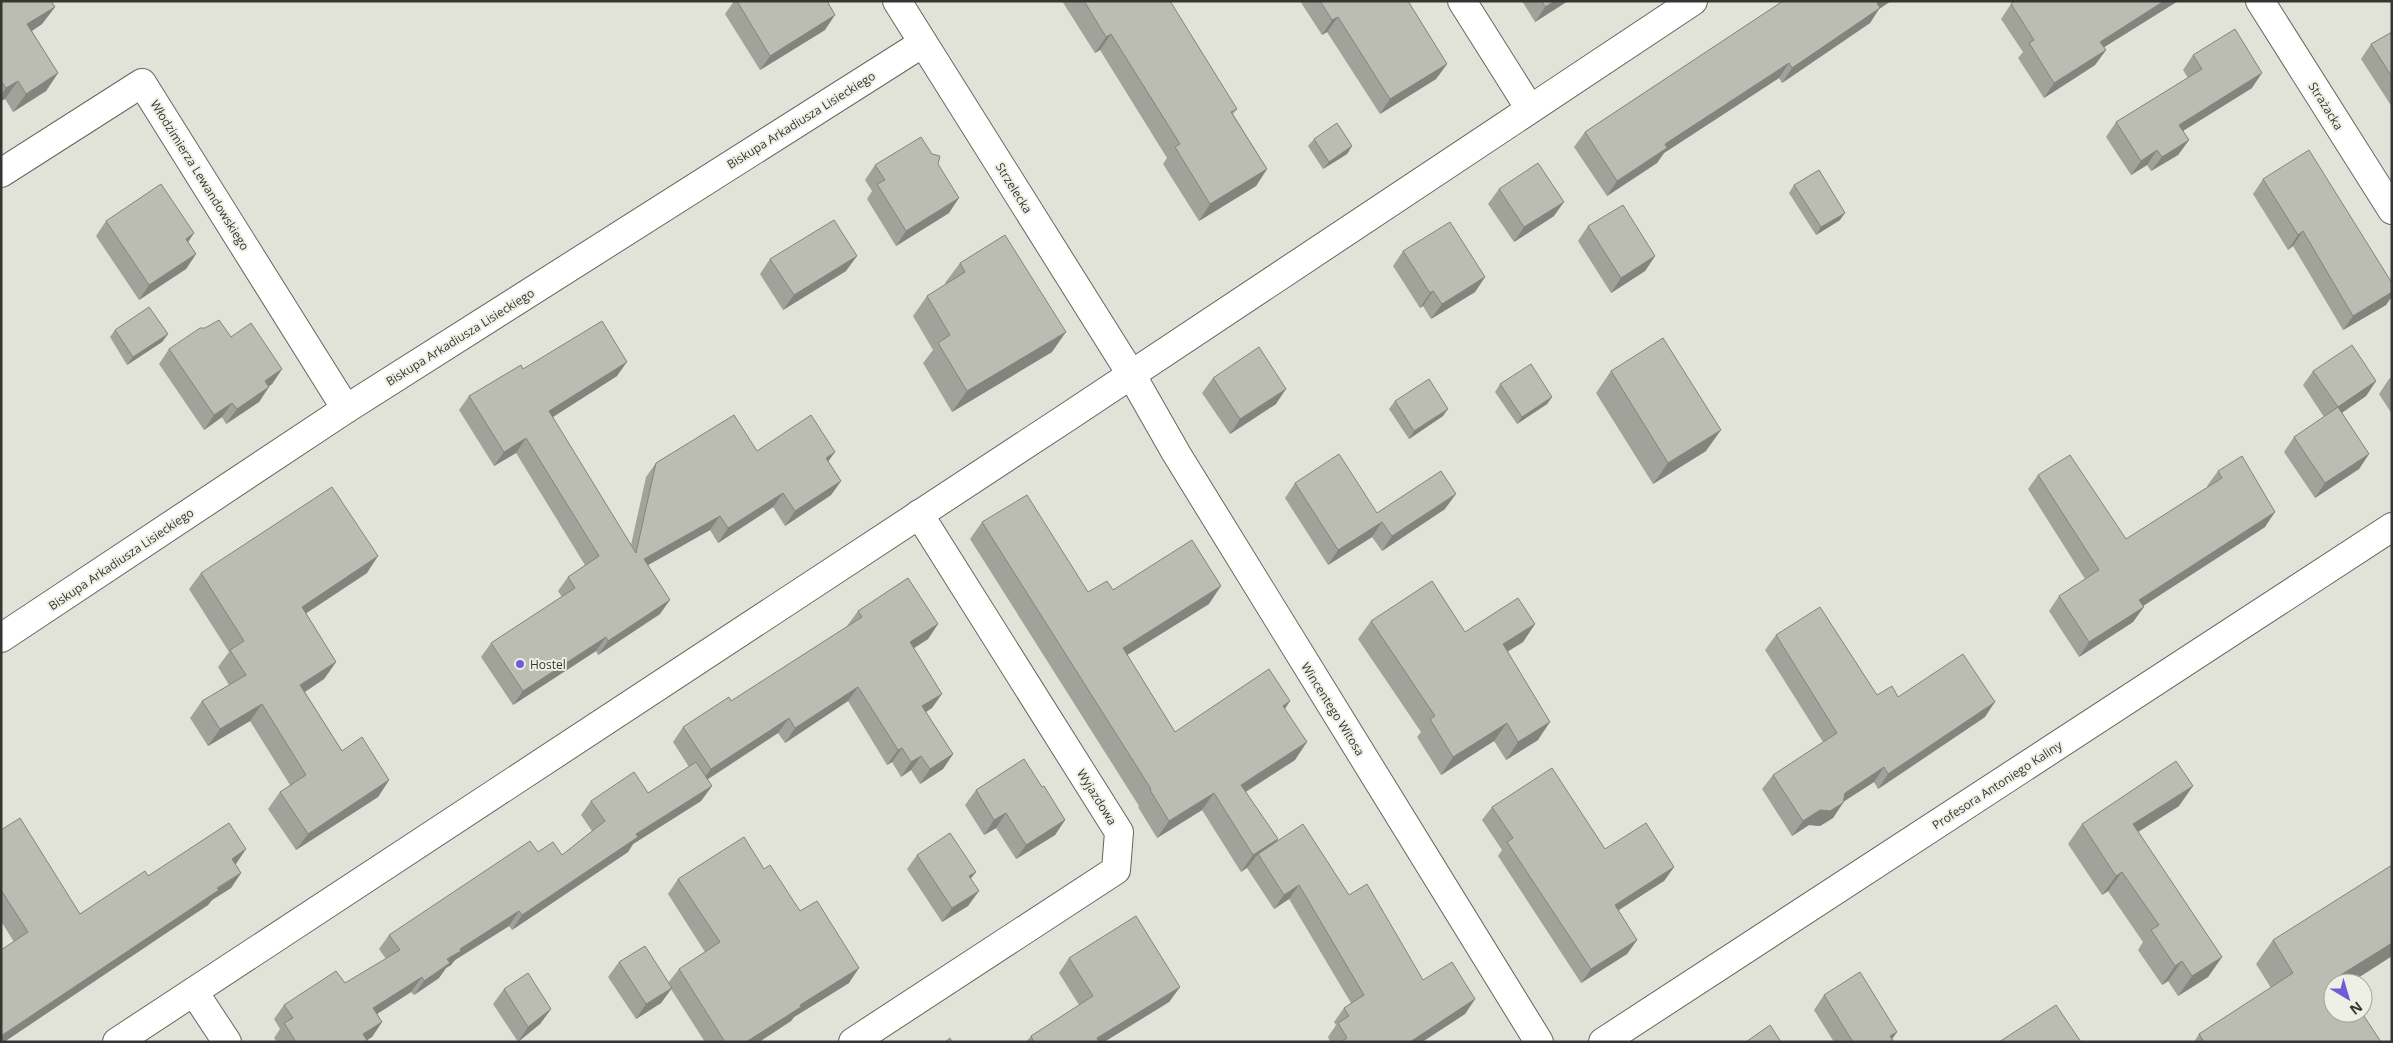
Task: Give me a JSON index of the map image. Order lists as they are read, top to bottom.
{
  "streets": {
    "street": [
      "Strażacka",
      "Biskupa Arkadiusza Lisieckiego",
      "Włodzimierza Lewandowskiego",
      "Strzelecka",
      "Wincentego Witosa",
      "Profesora Antoniego Kaliny",
      "Wyjazdowa"
    ]
  },
  "crossings": [
    ["Biskupa Arkadiusza Lisieckiego", "Włodzimierza Lewandowskiego"],
    ["Biskupa Arkadiusza Lisieckiego", "Strzelecka"],
    ["Strzelecka", "Wincentego Witosa"]
  ],
  "places": ["Hostel"],
  "north": "bottom right"
}
